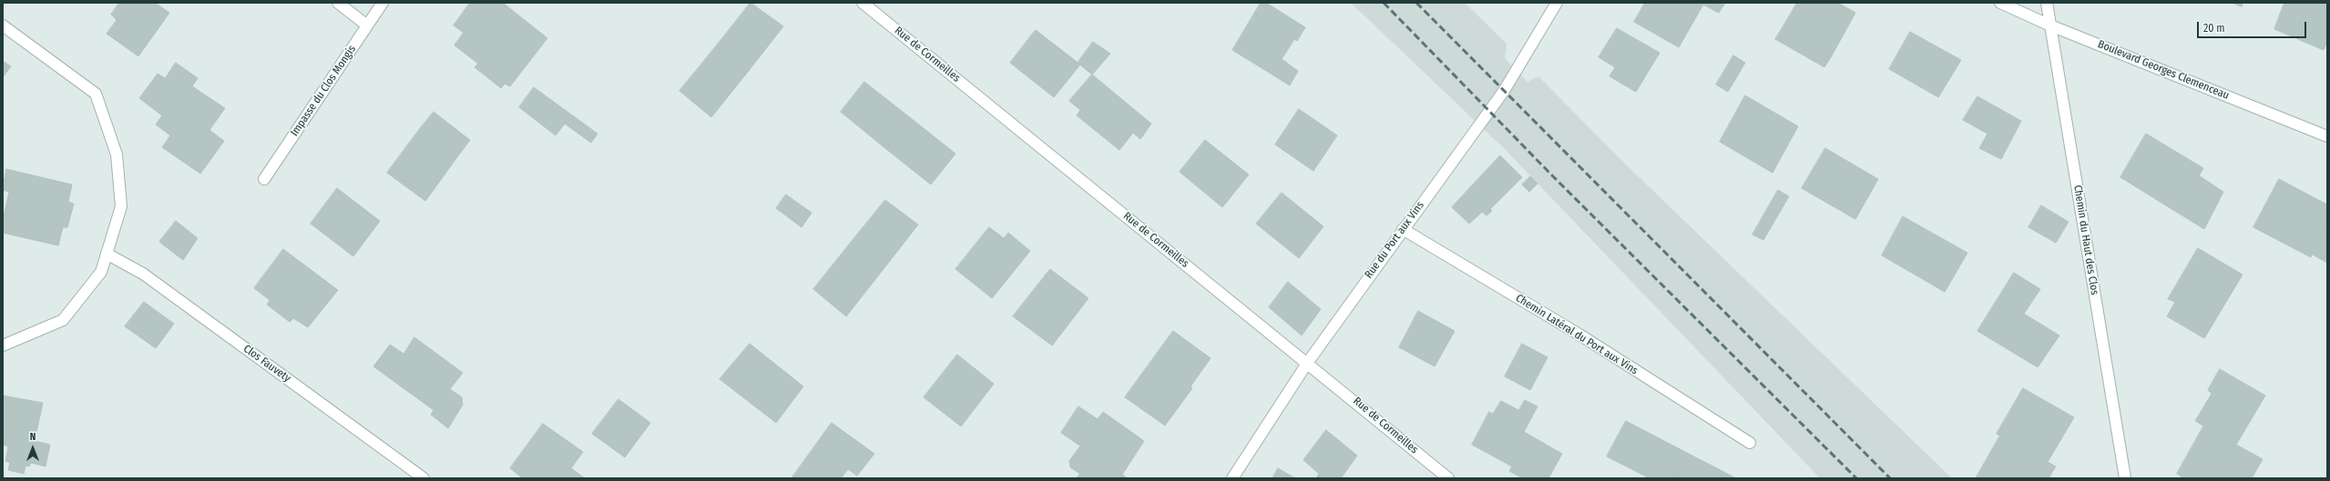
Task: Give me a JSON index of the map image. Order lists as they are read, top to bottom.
{
  "streets": {
    "street": [
      "Rue de Cormeilles",
      "Boulevard Georges Clemenceau",
      "Impasse du Clos Mongis",
      "Rue du Port aux Vins",
      "Chemin du Haut des Clos",
      "Chemin Latéral du Port aux Vins",
      "Clos Fauvety"
    ]
  },
  "crossings": [
    ["Rue de Cormeilles", "Rue du Port aux Vins"],
    ["Boulevard Georges Clemenceau", "Chemin du Haut des Clos"],
    ["Rue du Port aux Vins", "Chemin Latéral du Port aux Vins"]
  ],
  "scale_bar": "20 m",
  "north": "top"
}
